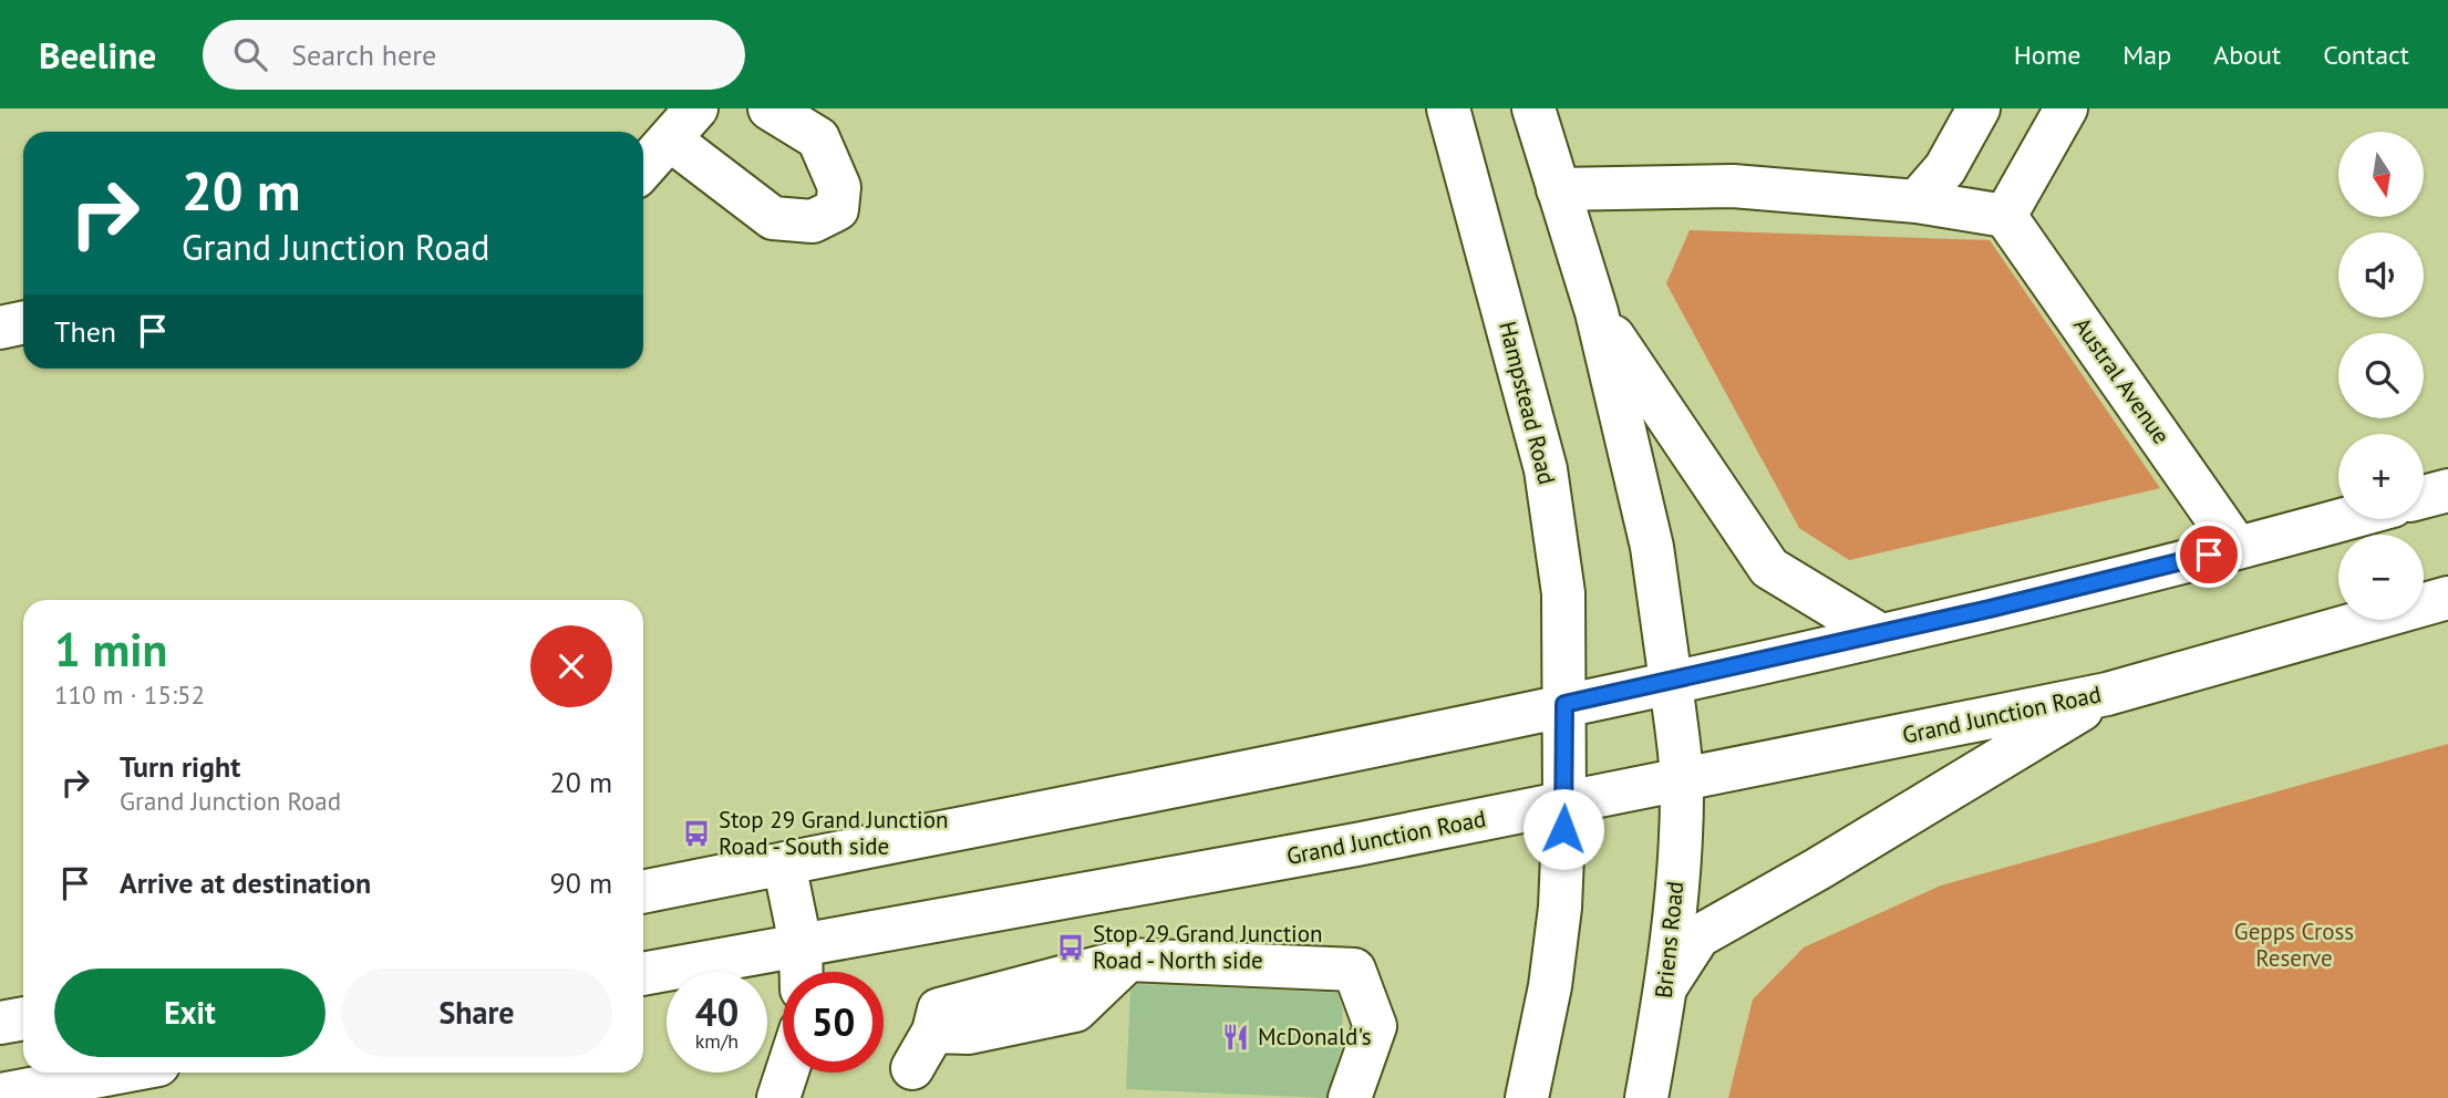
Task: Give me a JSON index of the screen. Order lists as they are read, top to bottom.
{
  "streets": {
    "main road": [
      "Austral Avenue",
      "Hampstead Road",
      "Grand Junction Road",
      "Briens Road"
    ]
  },
  "crossings": [
    ["Hampstead Road", "Grand Junction Road"],
    ["Grand Junction Road", "Briens Road"]
  ],
  "parks": ["Gepps Cross Reserve"],
  "places": {
    "bus stop": ["Stop 29 Grand Junction Road - South side", "Stop 29 Grand Junction Road - North side"],
    "restaurant": ["McDonald's"]
  },
  "north": "bottom",
  "page": {
    "header": "Beeline",
    "search": "Search here",
    "nav": [
      "Home",
      "Map",
      "About",
      "Contact"
    ],
    "map_buttons": ["+", "−"],
    "turn": ["20 m", "Grand Junction Road"],
    "then": "Then",
    "heading": ["1 min", "110 m · 15:52"],
    "list": [
      {
        "name": "Turn right",
        "note": "Grand Junction Road",
        "value": "20 m"
      },
      {
        "name": "Arrive at destination",
        "value": "90 m"
      }
    ],
    "buttons": ["Exit", "Share"],
    "speed": "40 km/h",
    "limit": "50"
  }
}
